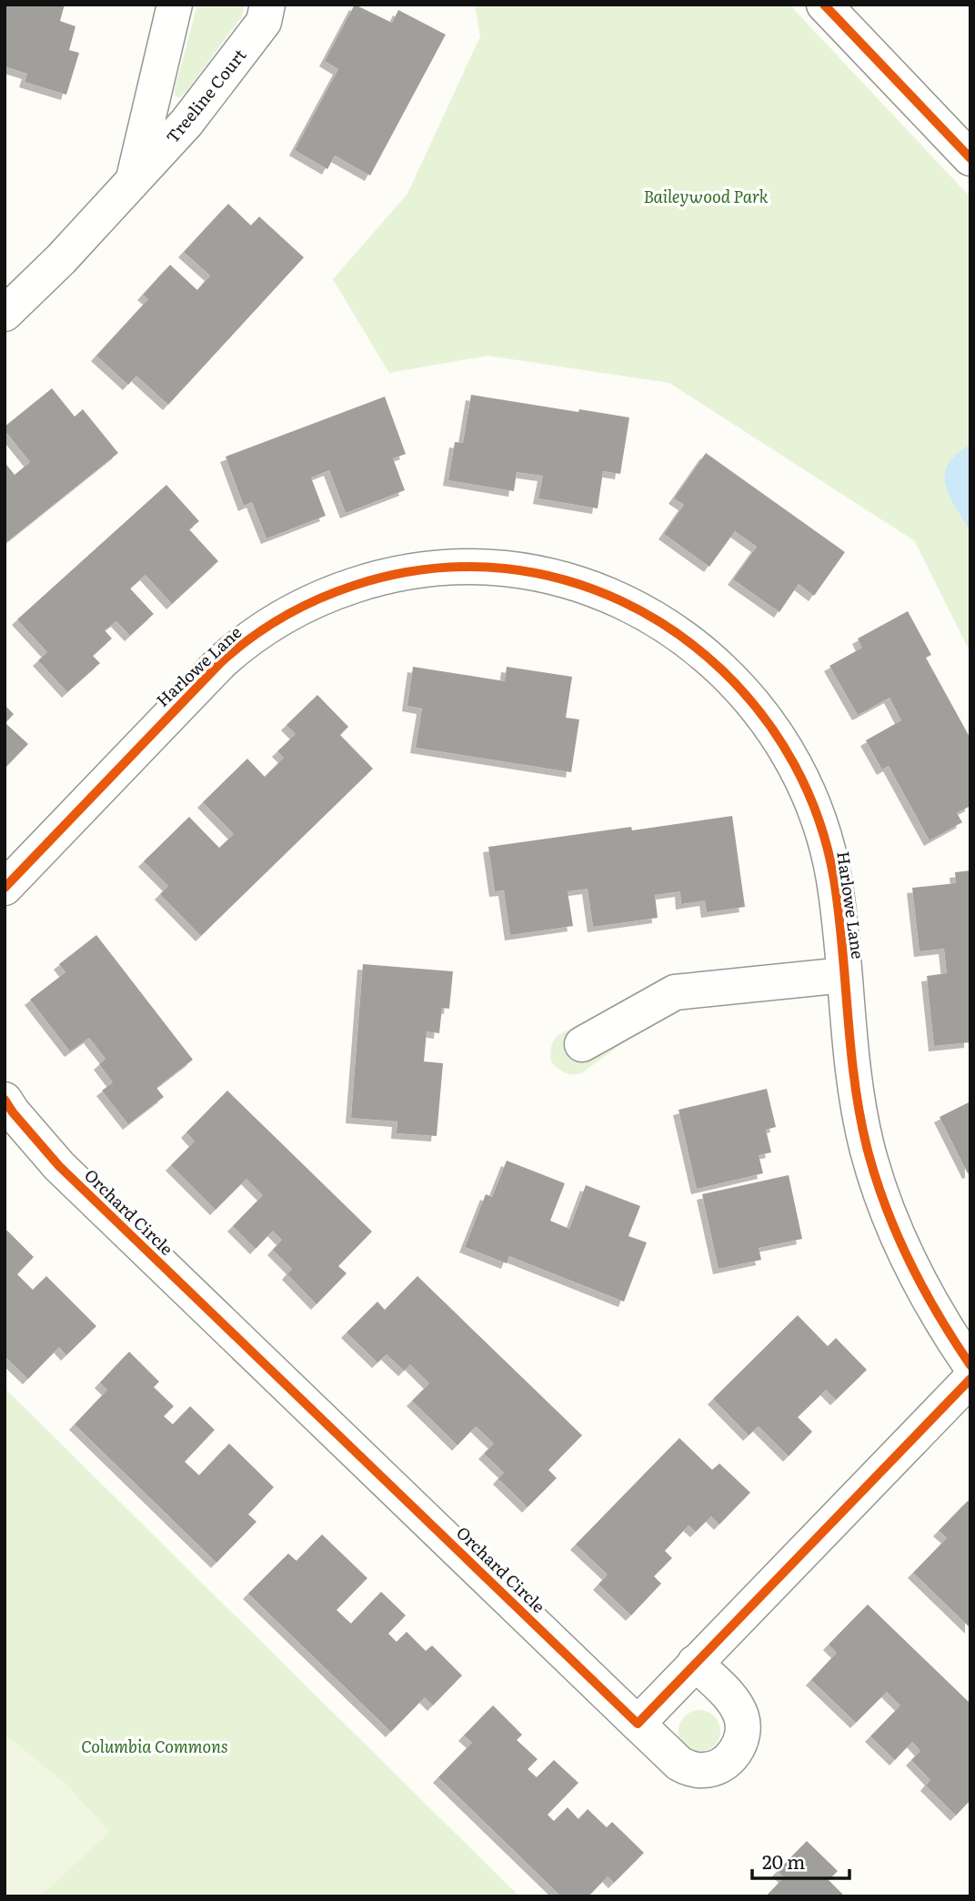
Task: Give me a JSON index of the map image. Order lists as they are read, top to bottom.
{
  "streets": {
    "street": ["Treeline Court", "Harlowe Lane", "Orchard Circle"]
  },
  "parks": ["Baileywood Park", "Columbia Commons"],
  "scale_bar": "20 m"
}
